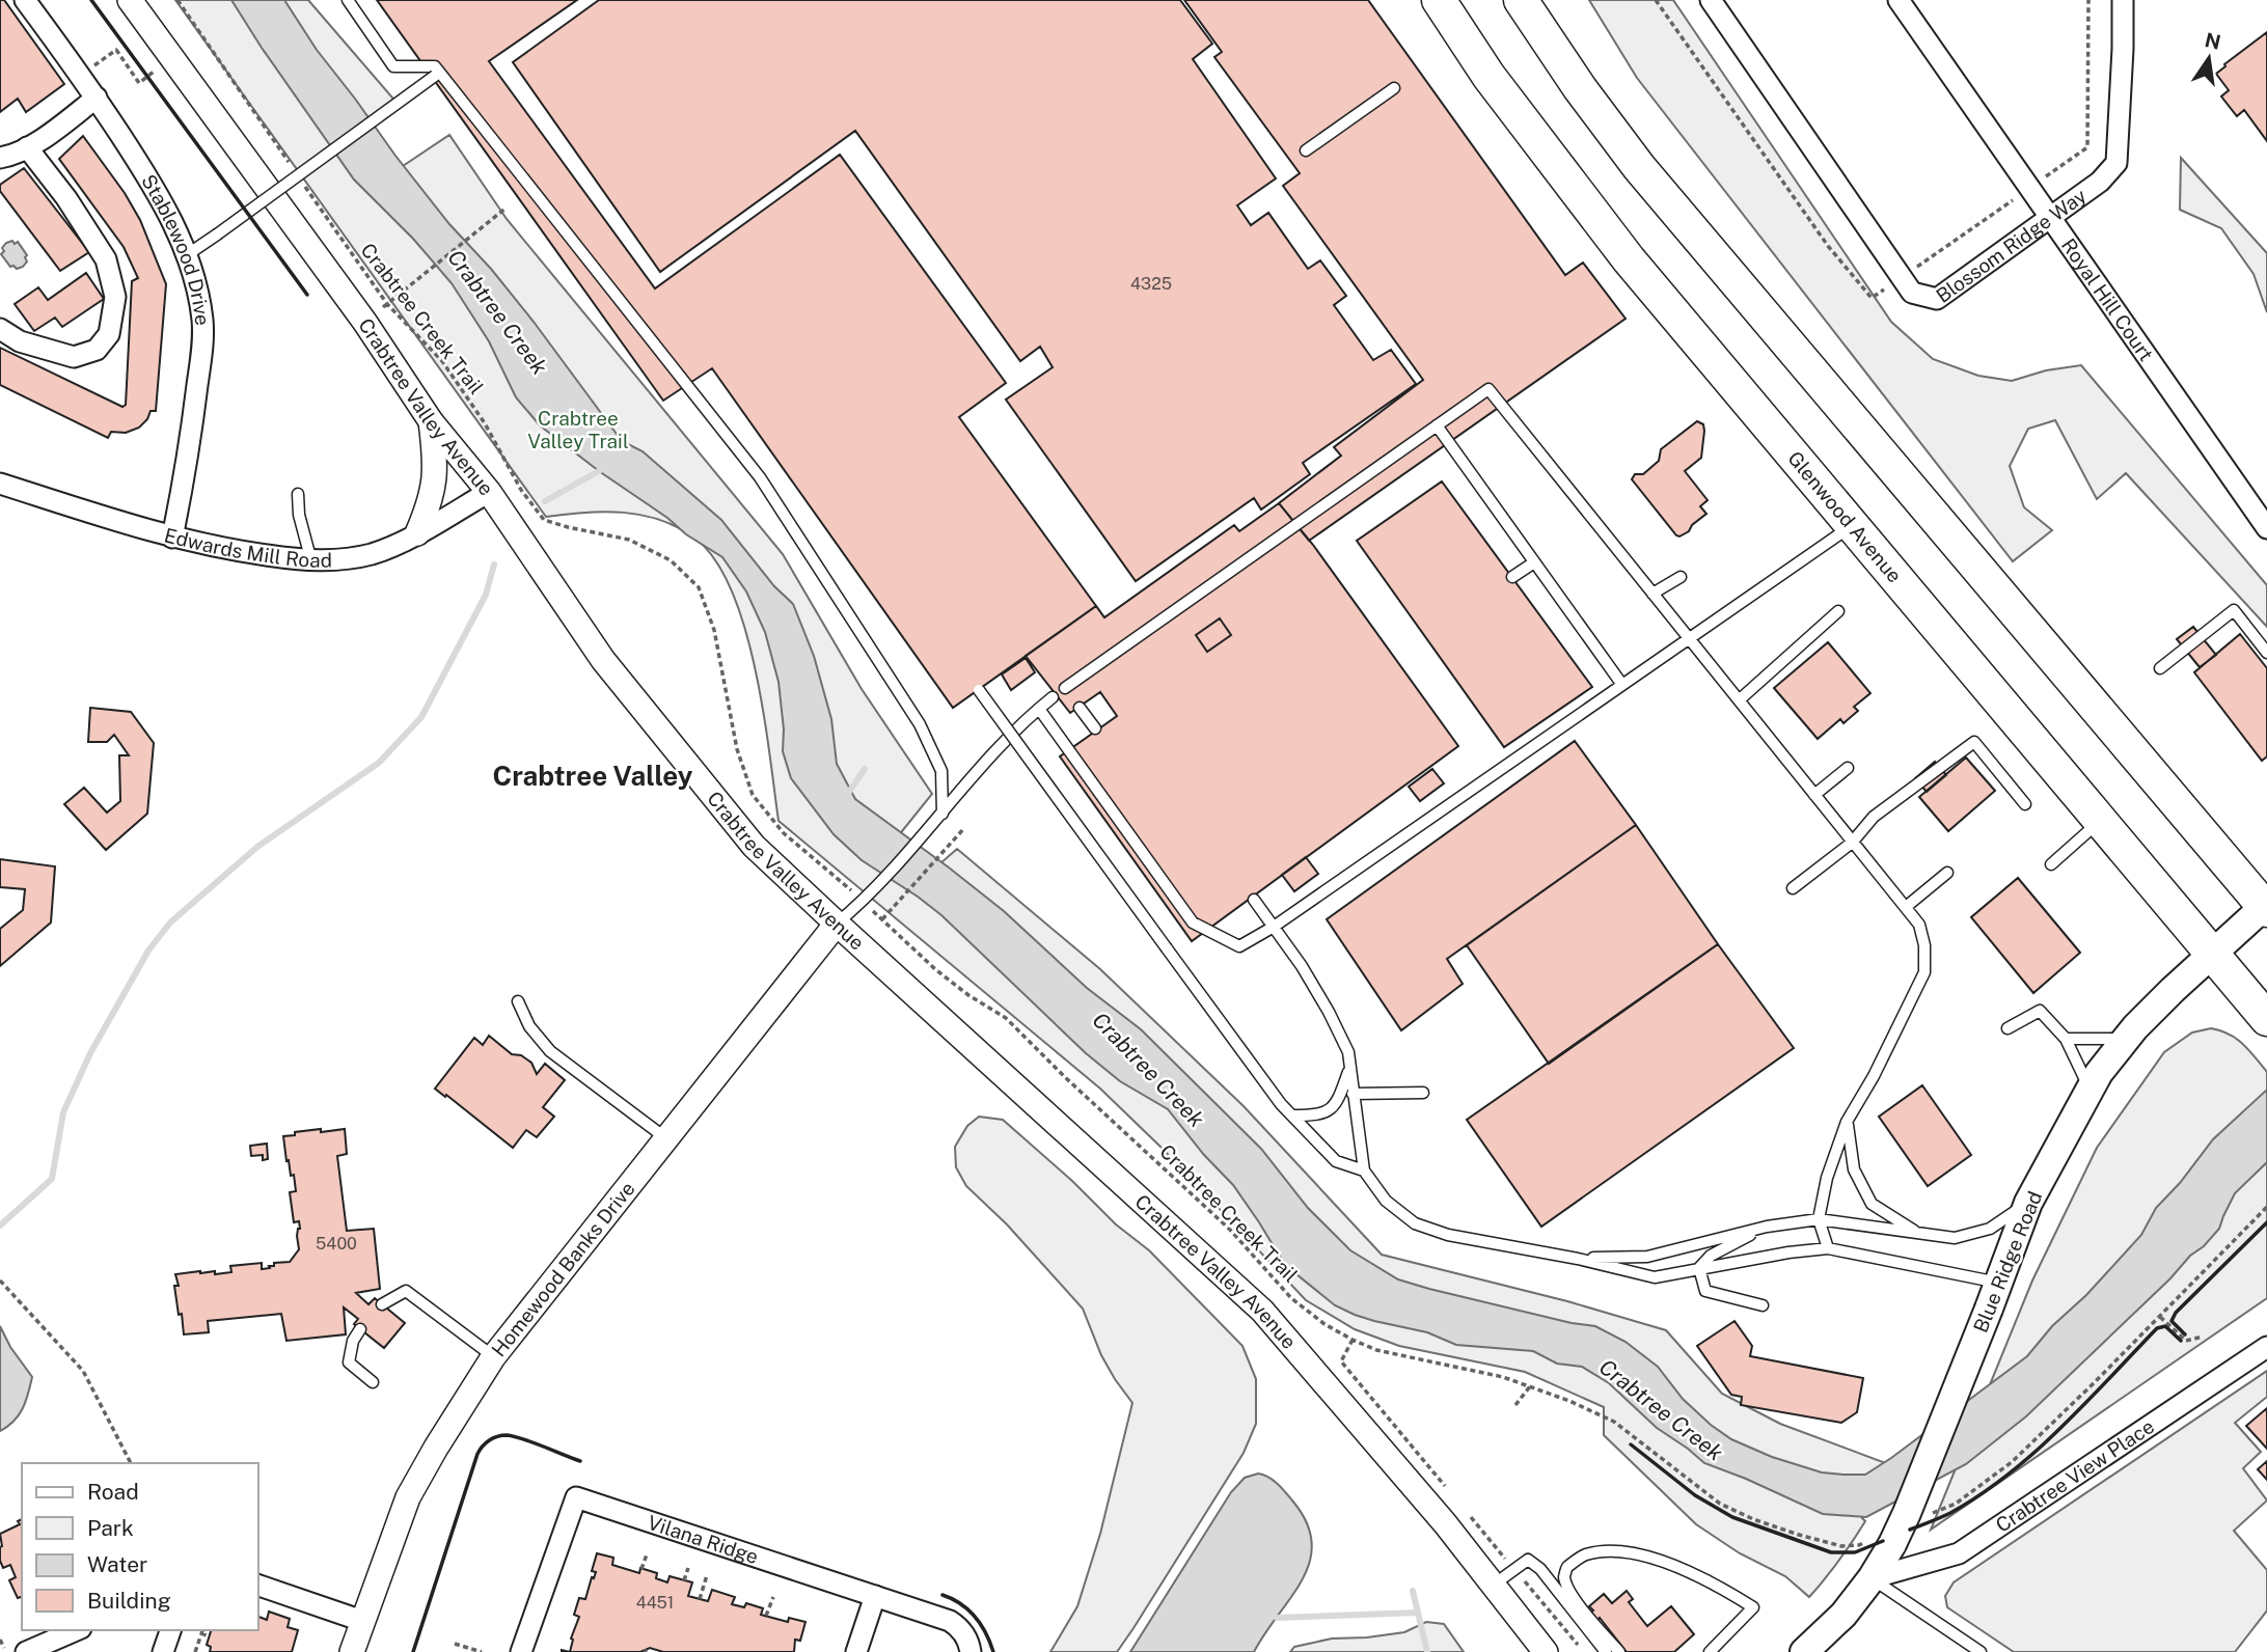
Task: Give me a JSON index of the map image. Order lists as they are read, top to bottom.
{
  "streets": {
    "highway": ["Glenwood Avenue"],
    "main road": ["Blue Ridge Road"],
    "street": [
      "Blossom Ridge Way",
      "Stablewood Drive",
      "Royal Hill Court",
      "Crabtree Valley Avenue",
      "Edwards Mill Road",
      "Homewood Banks Drive",
      "Crabtree View Place",
      "Vilana Ridge"
    ],
    "path": ["Crabtree Creek Trail"]
  },
  "crossings": [
    ["Blossom Ridge Way", "Royal Hill Court"],
    ["Stablewood Drive", "Edwards Mill Road"],
    ["Crabtree Valley Avenue", "Edwards Mill Road"],
    ["Crabtree Valley Avenue", "Homewood Banks Drive"],
    ["Glenwood Avenue", "Blue Ridge Road"],
    ["Blue Ridge Road", "Crabtree View Place"]
  ],
  "districts": ["Crabtree Valley"],
  "water": ["Crabtree Creek"],
  "parks": ["Crabtree Valley Trail"],
  "house_numbers": ["4325", "5400", "4451"],
  "legend": [
    "Road",
    "Park",
    "Water",
    "Building"
  ],
  "north": "top"
}
